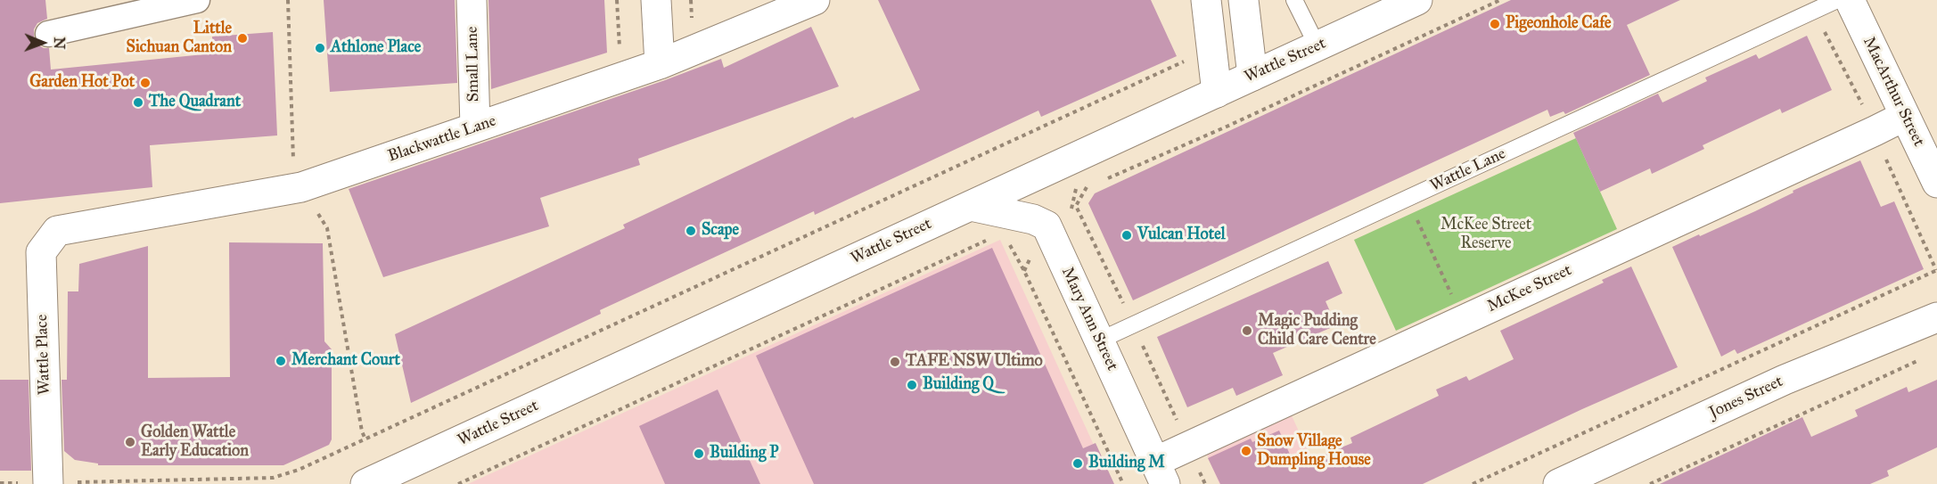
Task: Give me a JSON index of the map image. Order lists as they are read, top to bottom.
{
  "streets": {
    "street": [
      "Wattle Street",
      "Small Lane",
      "MacArthur Street",
      "Blackwattle Lane",
      "McKee Street",
      "Mary Ann Street",
      "Wattle Place",
      "Jones Street"
    ],
    "lane": ["Wattle Lane"]
  },
  "crossings": [
    ["Wattle Street", "Mary Ann Street"],
    ["Small Lane", "Blackwattle Lane"],
    ["MacArthur Street", "McKee Street"],
    ["Blackwattle Lane", "Wattle Place"],
    ["Wattle Lane", "Mary Ann Street"],
    ["McKee Street", "Mary Ann Street"]
  ],
  "parks": ["McKee Street Reserve"],
  "places": [
    "Pigeonhole Cafe",
    "Little Sichuan Canton",
    "Athlone Place",
    "Garden Hot Pot",
    "The Quadrant",
    "Scape",
    "Vulcan Hotel",
    "Magic Pudding Child Care Centre",
    "Merchant Court",
    "TAFE NSW Ultimo",
    "Building Q",
    "Golden Wattle Early Education",
    "Snow Village Dumpling House",
    "Building P",
    "Building M"
  ],
  "north": "right"
}
